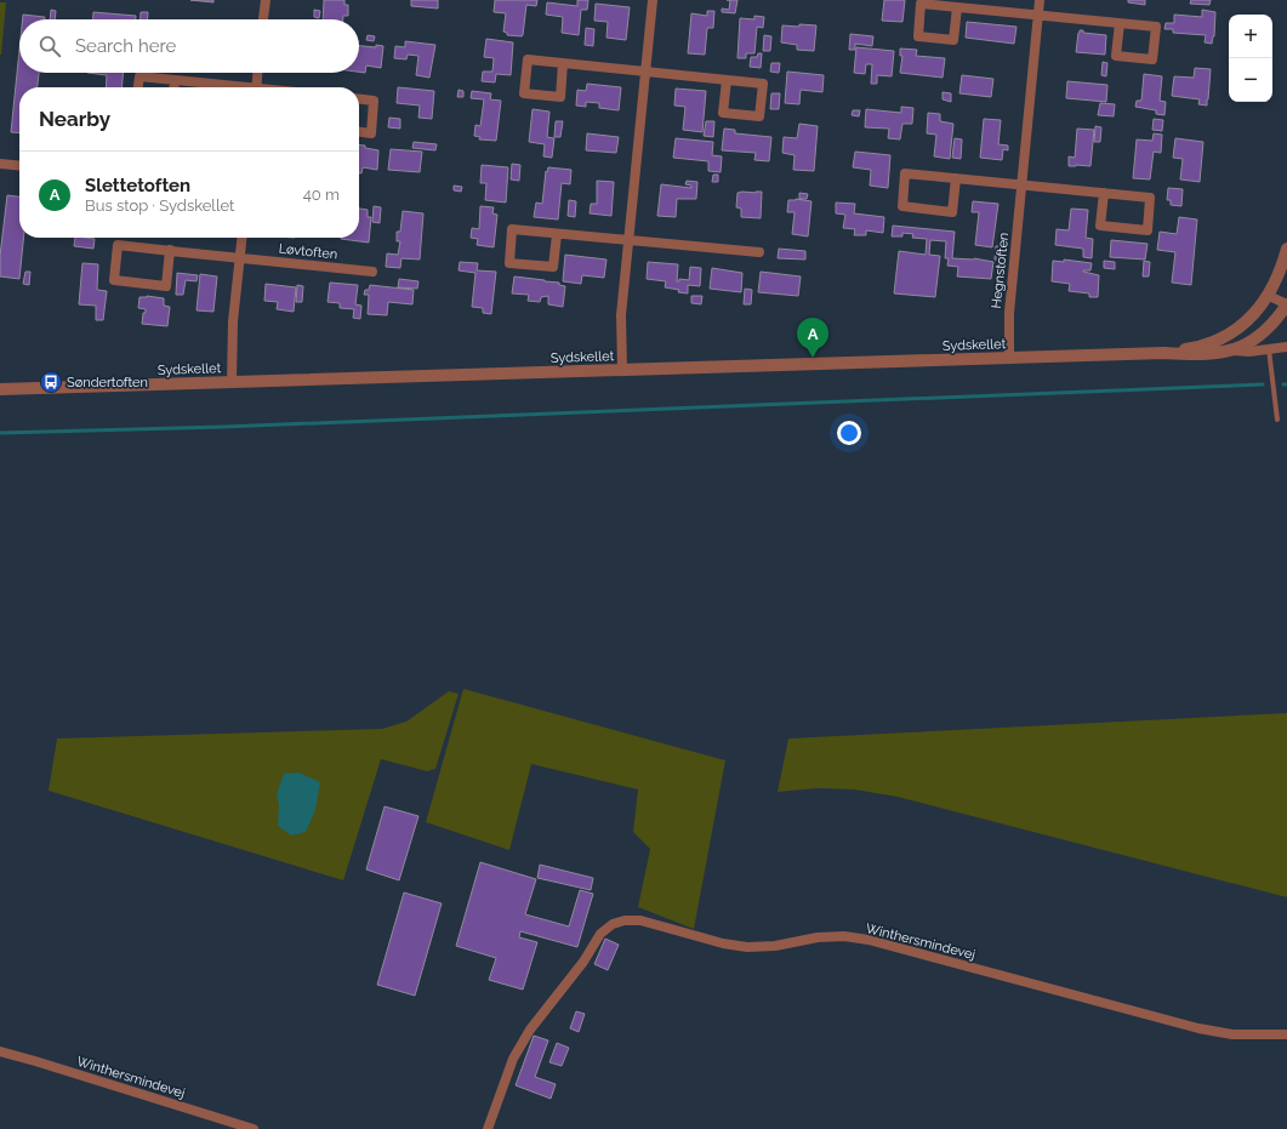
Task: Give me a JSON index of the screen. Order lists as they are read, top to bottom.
{
  "streets": {
    "street": [
      "Løvtoften",
      "Hegnstoften",
      "Sydskellet",
      "Winthersmindevej"
    ]
  },
  "crossings": [
    ["Hegnstoften", "Sydskellet"]
  ],
  "places": {
    "bus stop": ["Søndertoften"]
  },
  "page": {
    "map_buttons": ["+", "−"],
    "search": "Search here",
    "heading": "Nearby",
    "list": [
      {
        "mark": "A",
        "name": "Slettetoften",
        "note": "Bus stop · Sydskellet",
        "value": "40 m"
      }
    ],
    "pins": "A"
  }
}
